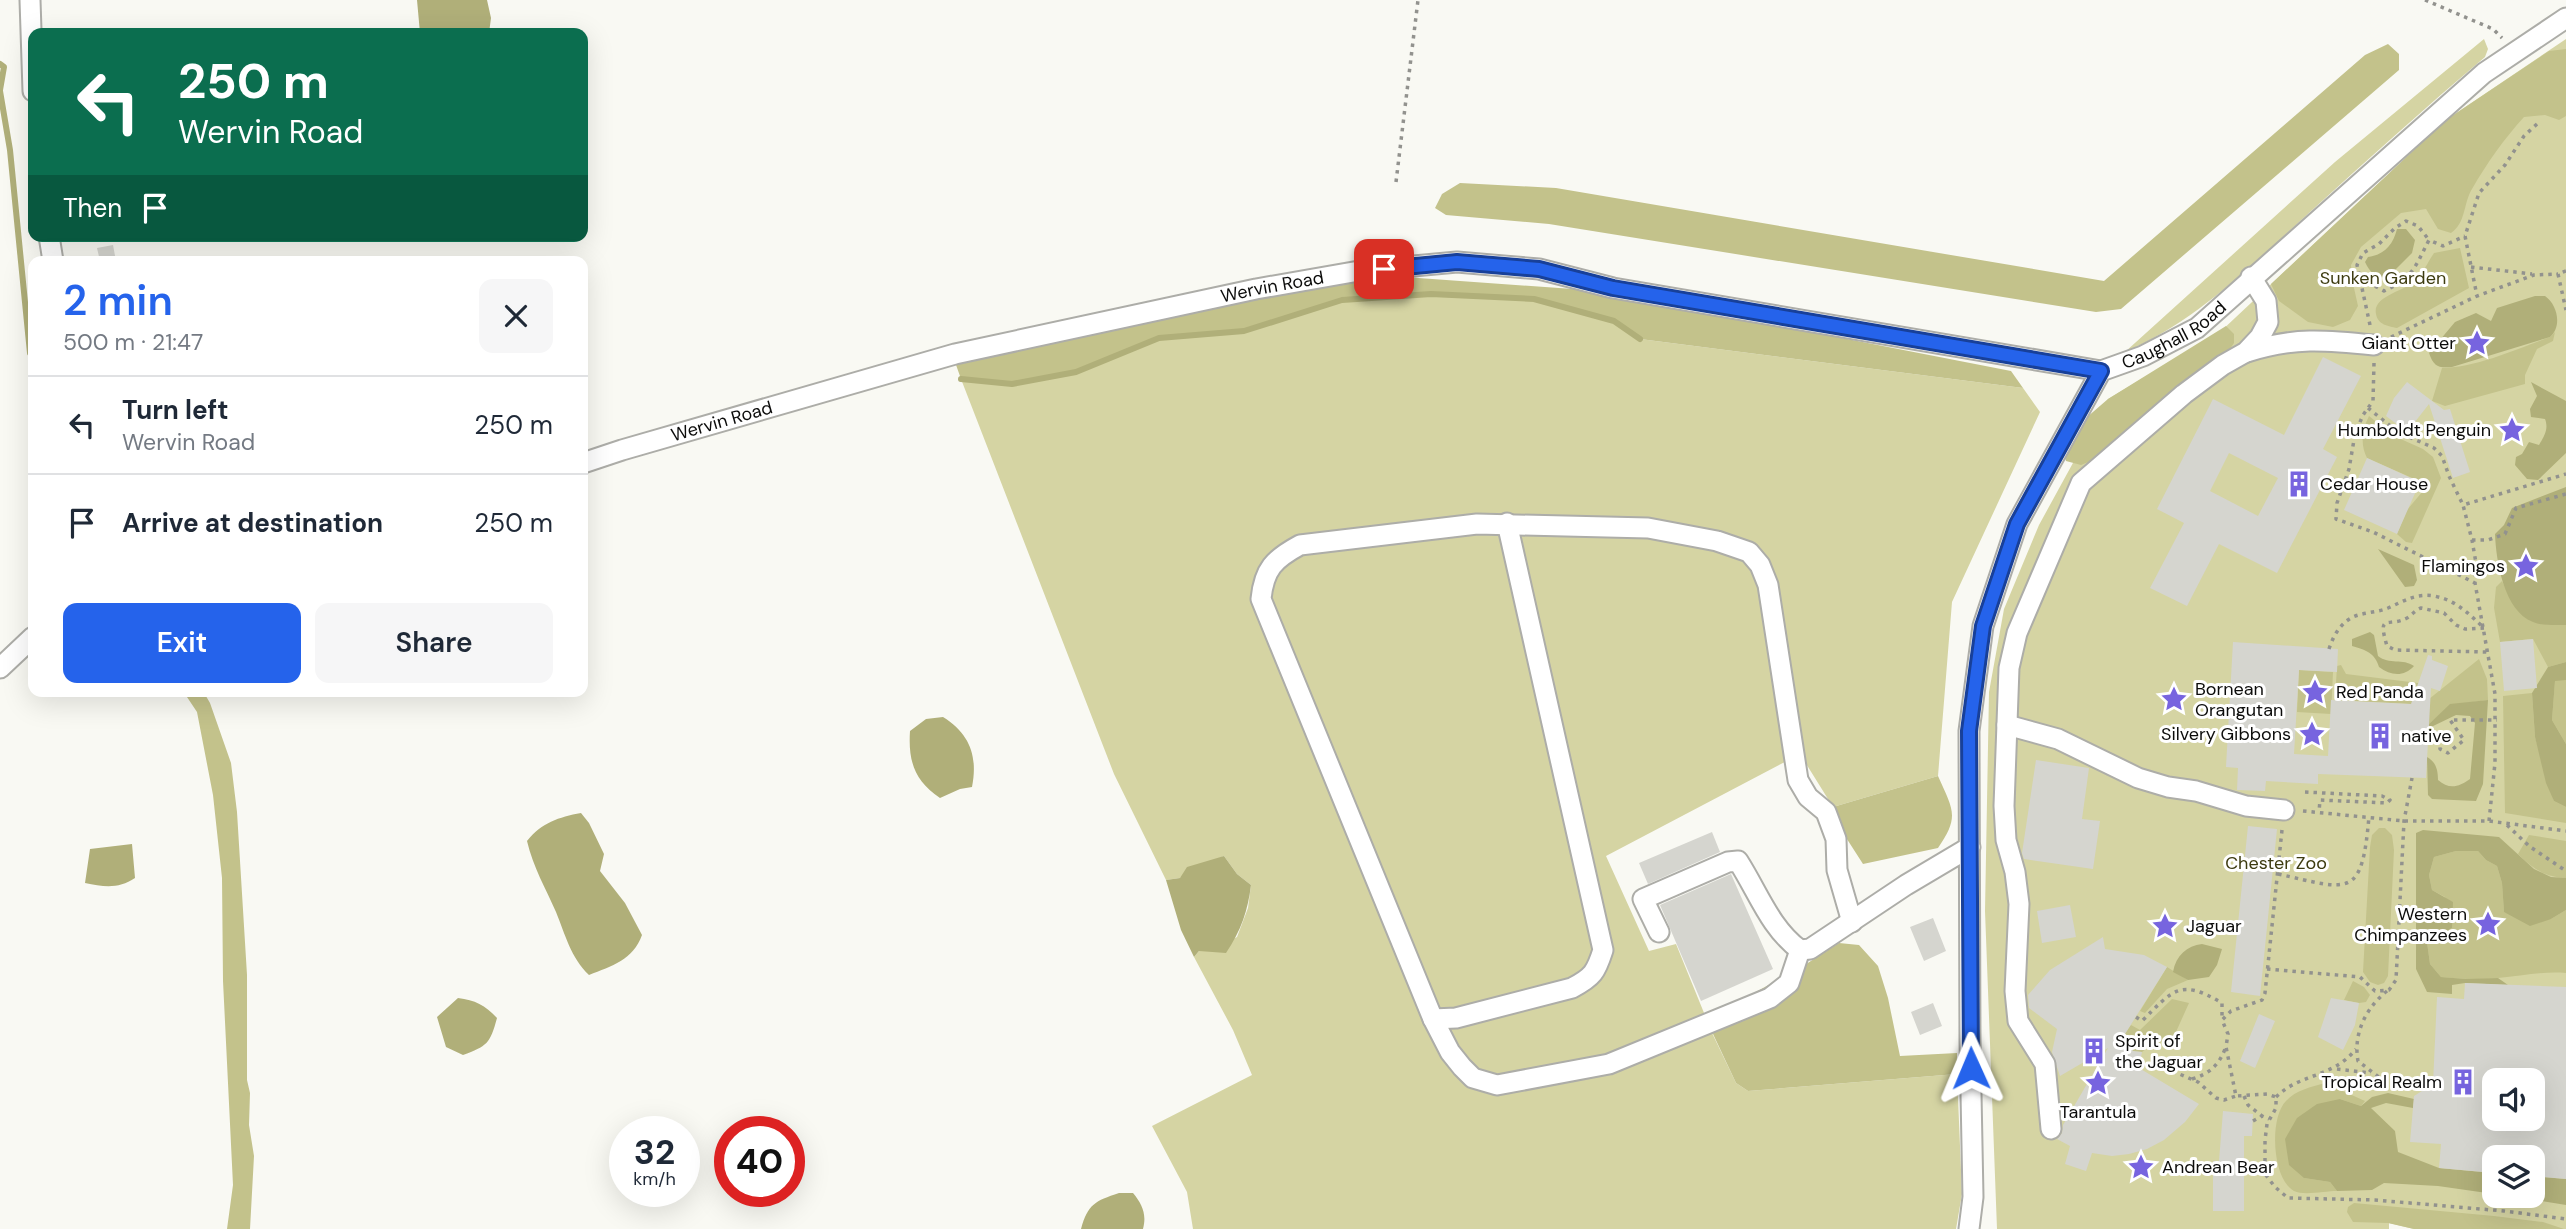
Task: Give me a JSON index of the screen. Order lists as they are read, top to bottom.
{
  "streets": {
    "street": ["Wervin Road", "Caughall Road"]
  },
  "crossings": [
    ["Wervin Road", "Caughall Road"]
  ],
  "parks": ["Sunken Garden", "Chester Zoo"],
  "places": {
    "place": [
      "Giant Otter",
      "Humboldt Penguin",
      "Flamingos",
      "Red Panda",
      "Bornean Orangutan",
      "Silvery Gibbons",
      "Western Chimpanzees",
      "Jaguar",
      "Tarantula",
      "Andrean Bear"
    ],
    "building": [
      "Cedar House",
      "native",
      "Spirit of the Jaguar",
      "Tropical Realm"
    ]
  },
  "page": {
    "turn": ["250 m", "Wervin Road"],
    "then": "Then",
    "heading": ["2 min", "500 m · 21:47"],
    "list": [
      {
        "name": "Turn left",
        "note": "Wervin Road",
        "value": "250 m"
      },
      {
        "name": "Arrive at destination",
        "value": "250 m"
      }
    ],
    "buttons": ["Exit", "Share"],
    "speed": "32 km/h",
    "limit": "40"
  }
}
